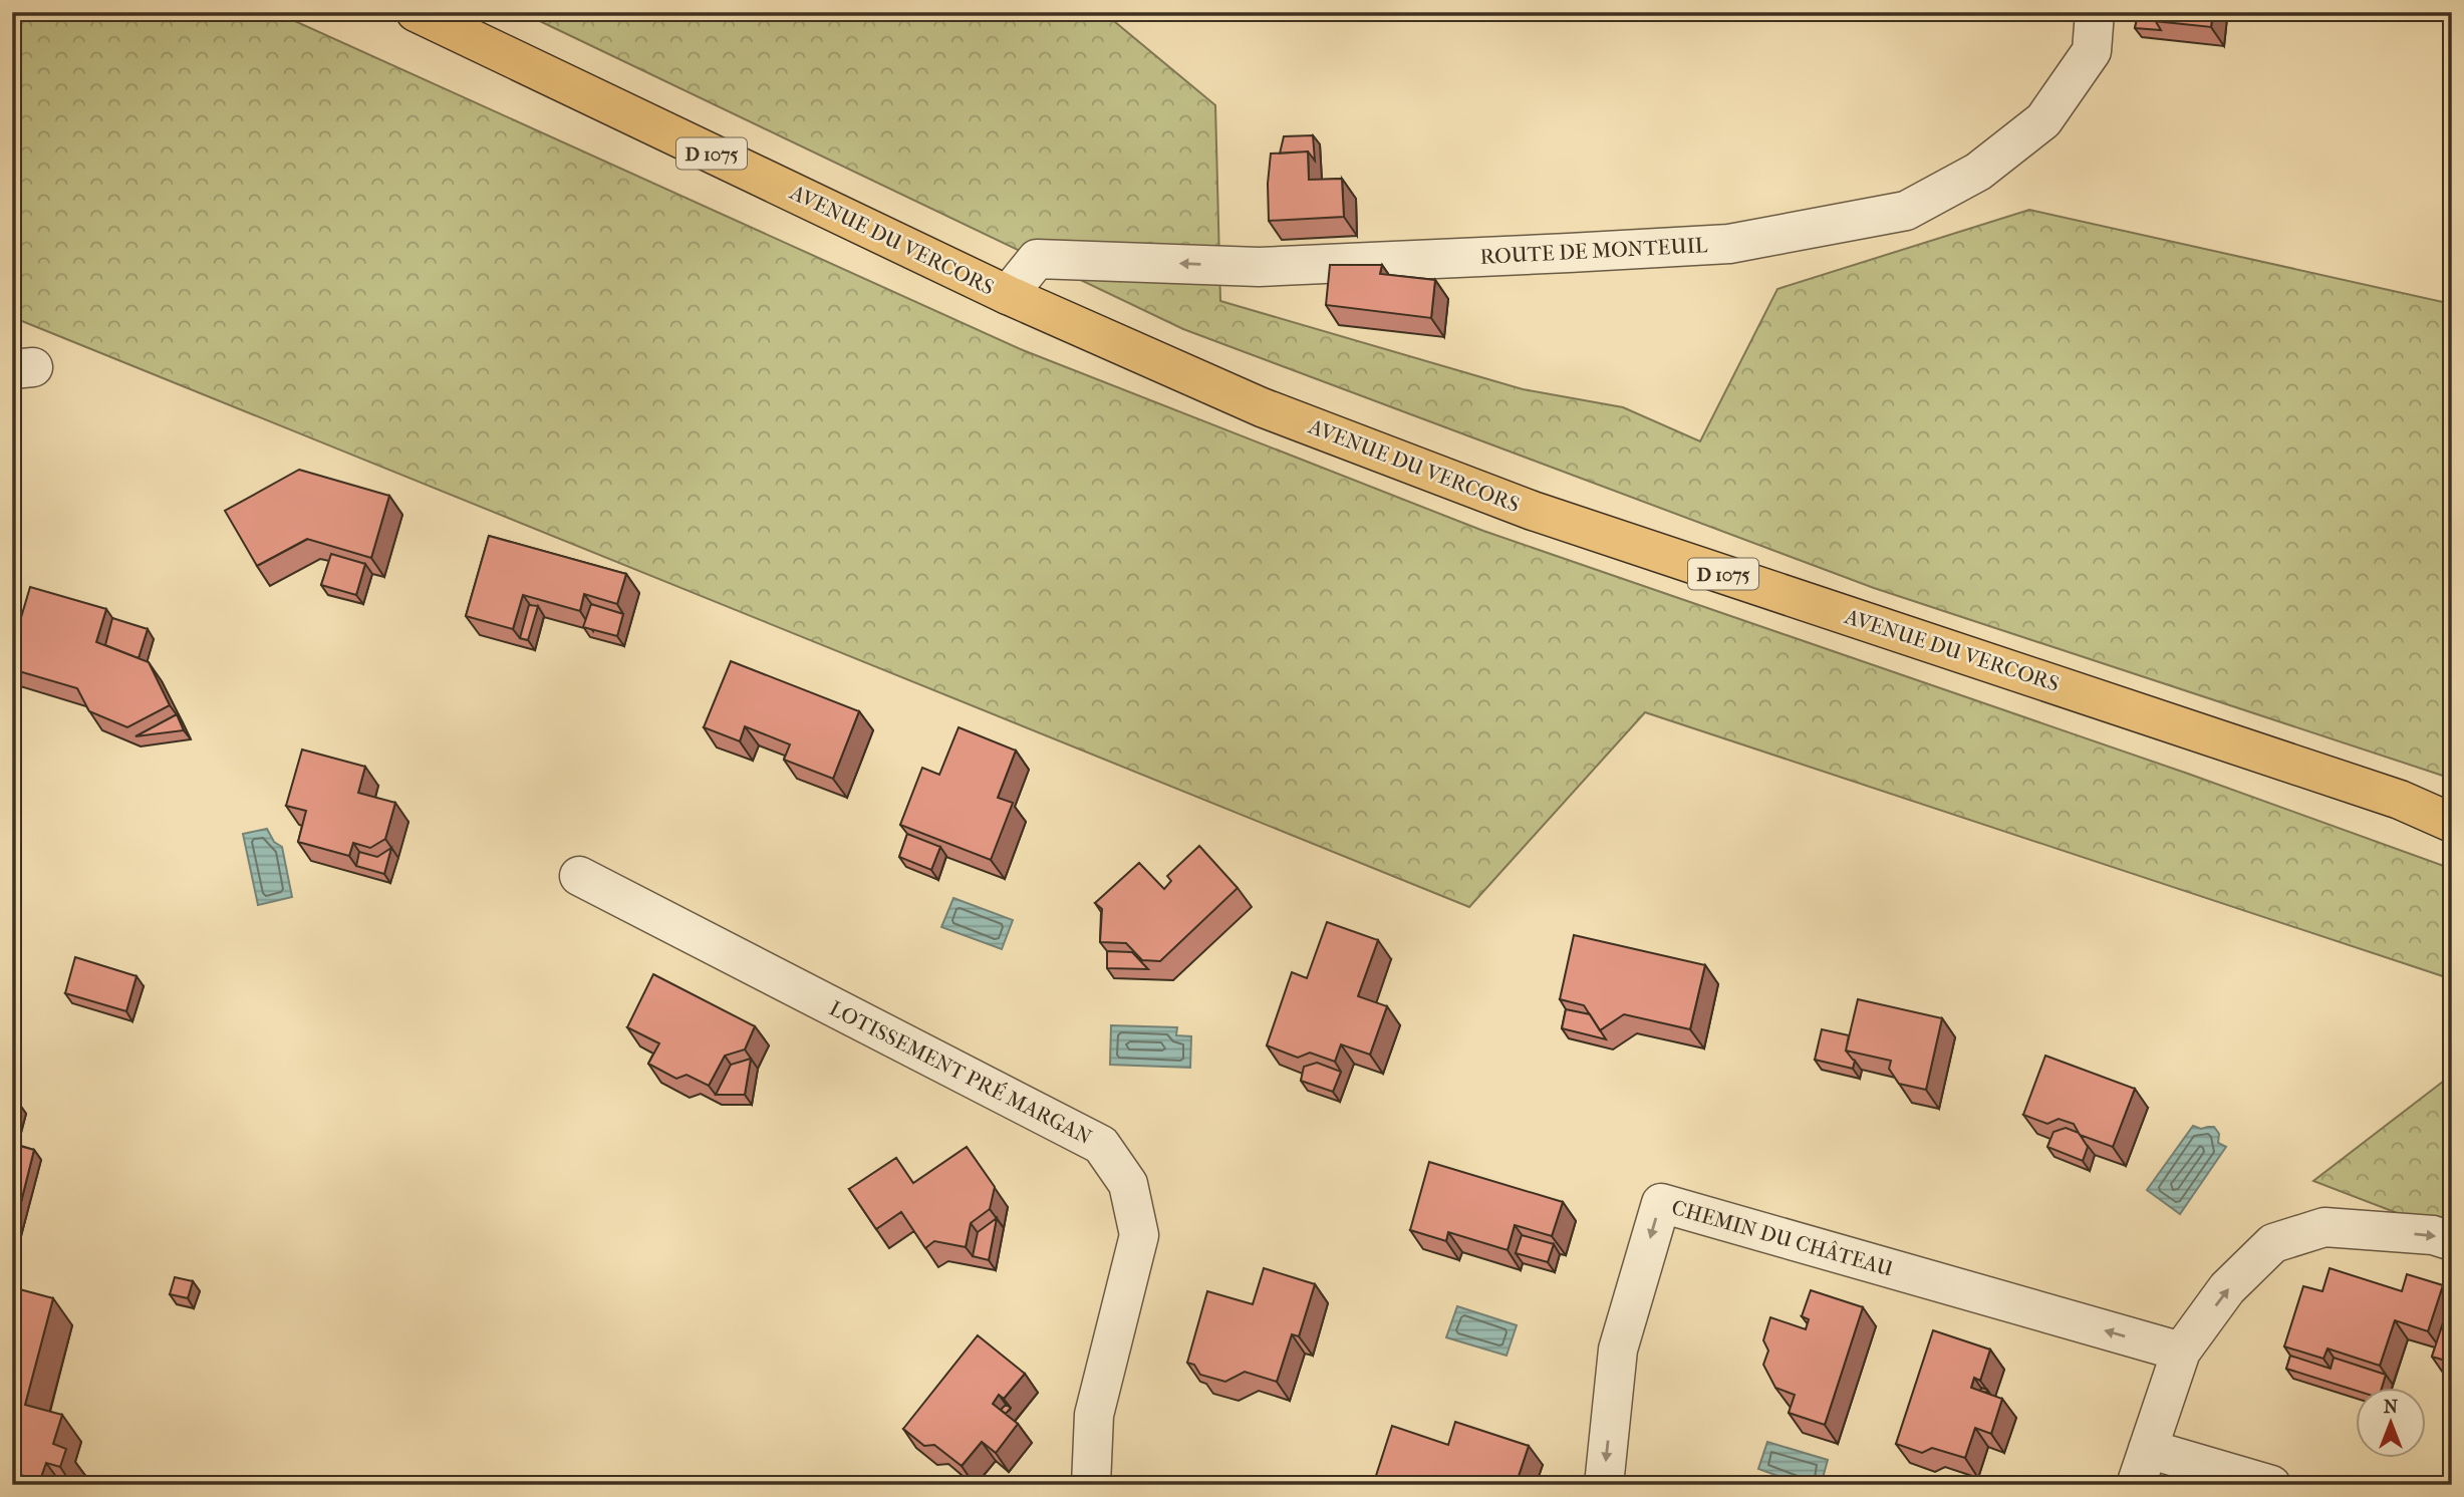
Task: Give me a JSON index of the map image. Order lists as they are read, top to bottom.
{
  "streets": {
    "main road": ["D 1075", "AVENUE DU VERCORS"],
    "street": ["ROUTE DE MONTEUIL", "LOTISSEMENT PRÉ MARGAN", "CHEMIN DU CHÂTEAU"]
  },
  "crossings": [
    ["AVENUE DU VERCORS", "ROUTE DE MONTEUIL"]
  ],
  "one_way": ["ROUTE DE MONTEUIL"],
  "north": "top"
}
